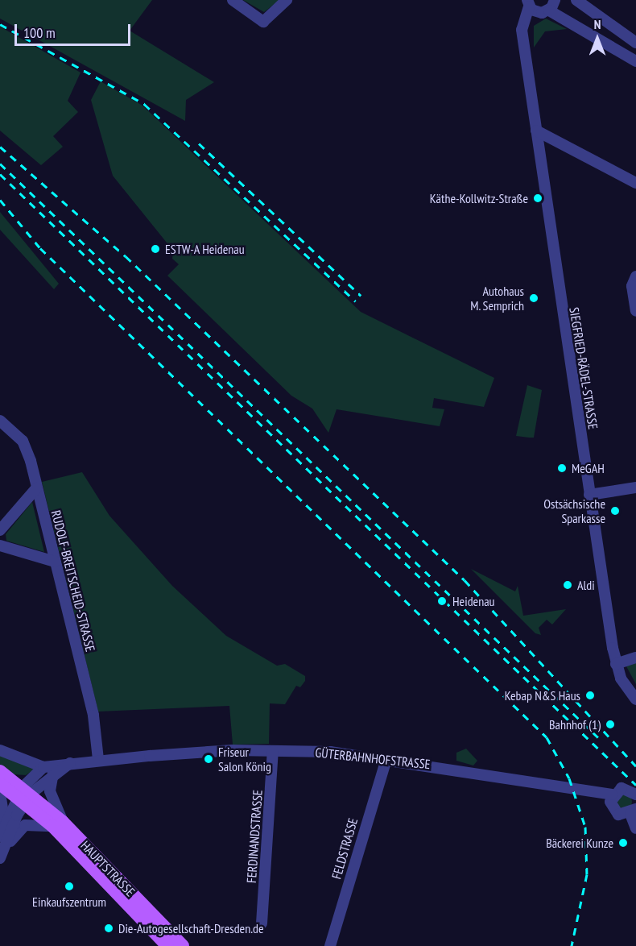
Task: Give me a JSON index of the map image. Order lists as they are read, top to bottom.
{
  "streets": {
    "main road": ["HAUPTSTRASSE"],
    "street": [
      "SIEGFRIED-RÄDEL-STRASSE",
      "RUDOLF-BREITSCHEID-STRASSE",
      "GÜTERBAHNHOFSTRASSE",
      "FERDINANDSTRASSE",
      "FELDSTRASSE"
    ]
  },
  "crossings": [
    ["RUDOLF-BREITSCHEID-STRASSE", "GÜTERBAHNHOFSTRASSE"],
    ["GÜTERBAHNHOFSTRASSE", "FERDINANDSTRASSE"],
    ["GÜTERBAHNHOFSTRASSE", "FELDSTRASSE"],
    ["GÜTERBAHNHOFSTRASSE", "HAUPTSTRASSE"]
  ],
  "places": [
    "Käthe-Kollwitz-Straße",
    "ESTW-A Heidenau",
    "Autohaus M. Semprich",
    "MeGAH",
    "Ostsächsische Sparkasse",
    "Aldi",
    "Heidenau",
    "Kebap N&S Haus",
    "Bahnhof (1)",
    "Friseur Salon König",
    "Bäckerei Kunze",
    "Einkaufszentrum",
    "Die-Autogesellschaft-Dresden.de"
  ],
  "scale_bar": "100 m",
  "north": "top"
}
